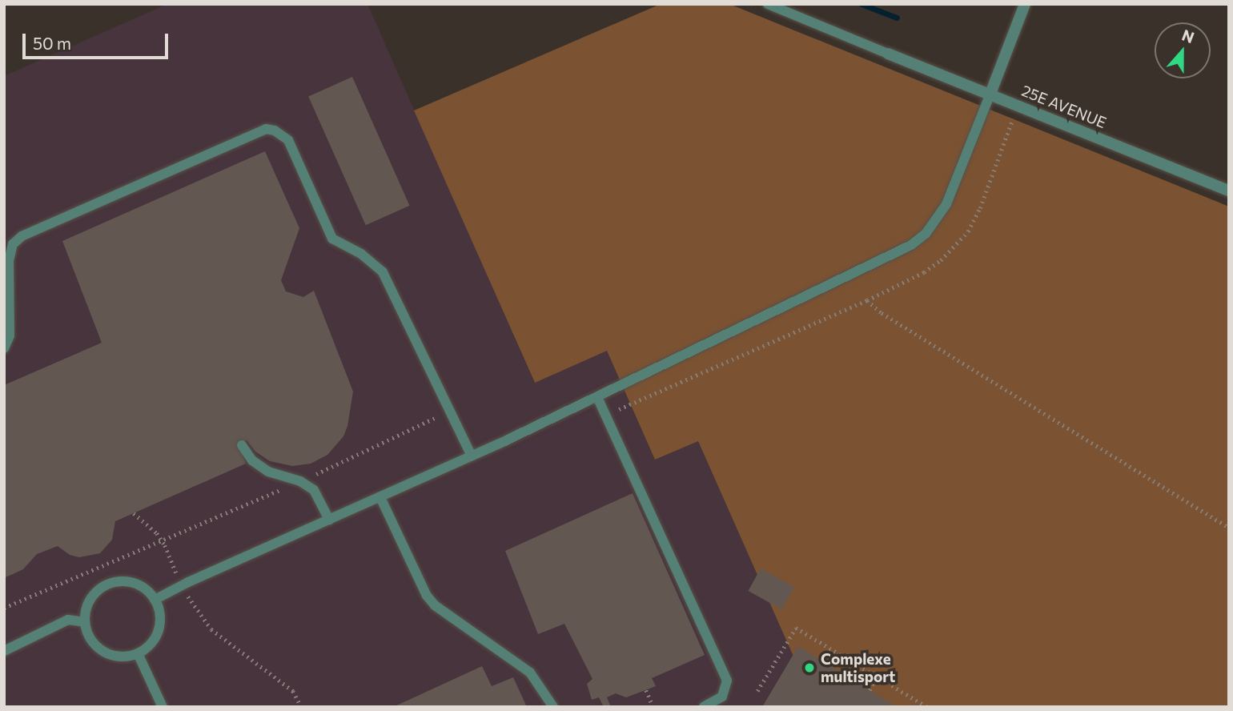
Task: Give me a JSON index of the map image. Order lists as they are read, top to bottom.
{
  "streets": {
    "street": ["25E AVENUE"]
  },
  "places": ["Complexe multisport"],
  "scale_bar": "50 m",
  "north": "top"
}
